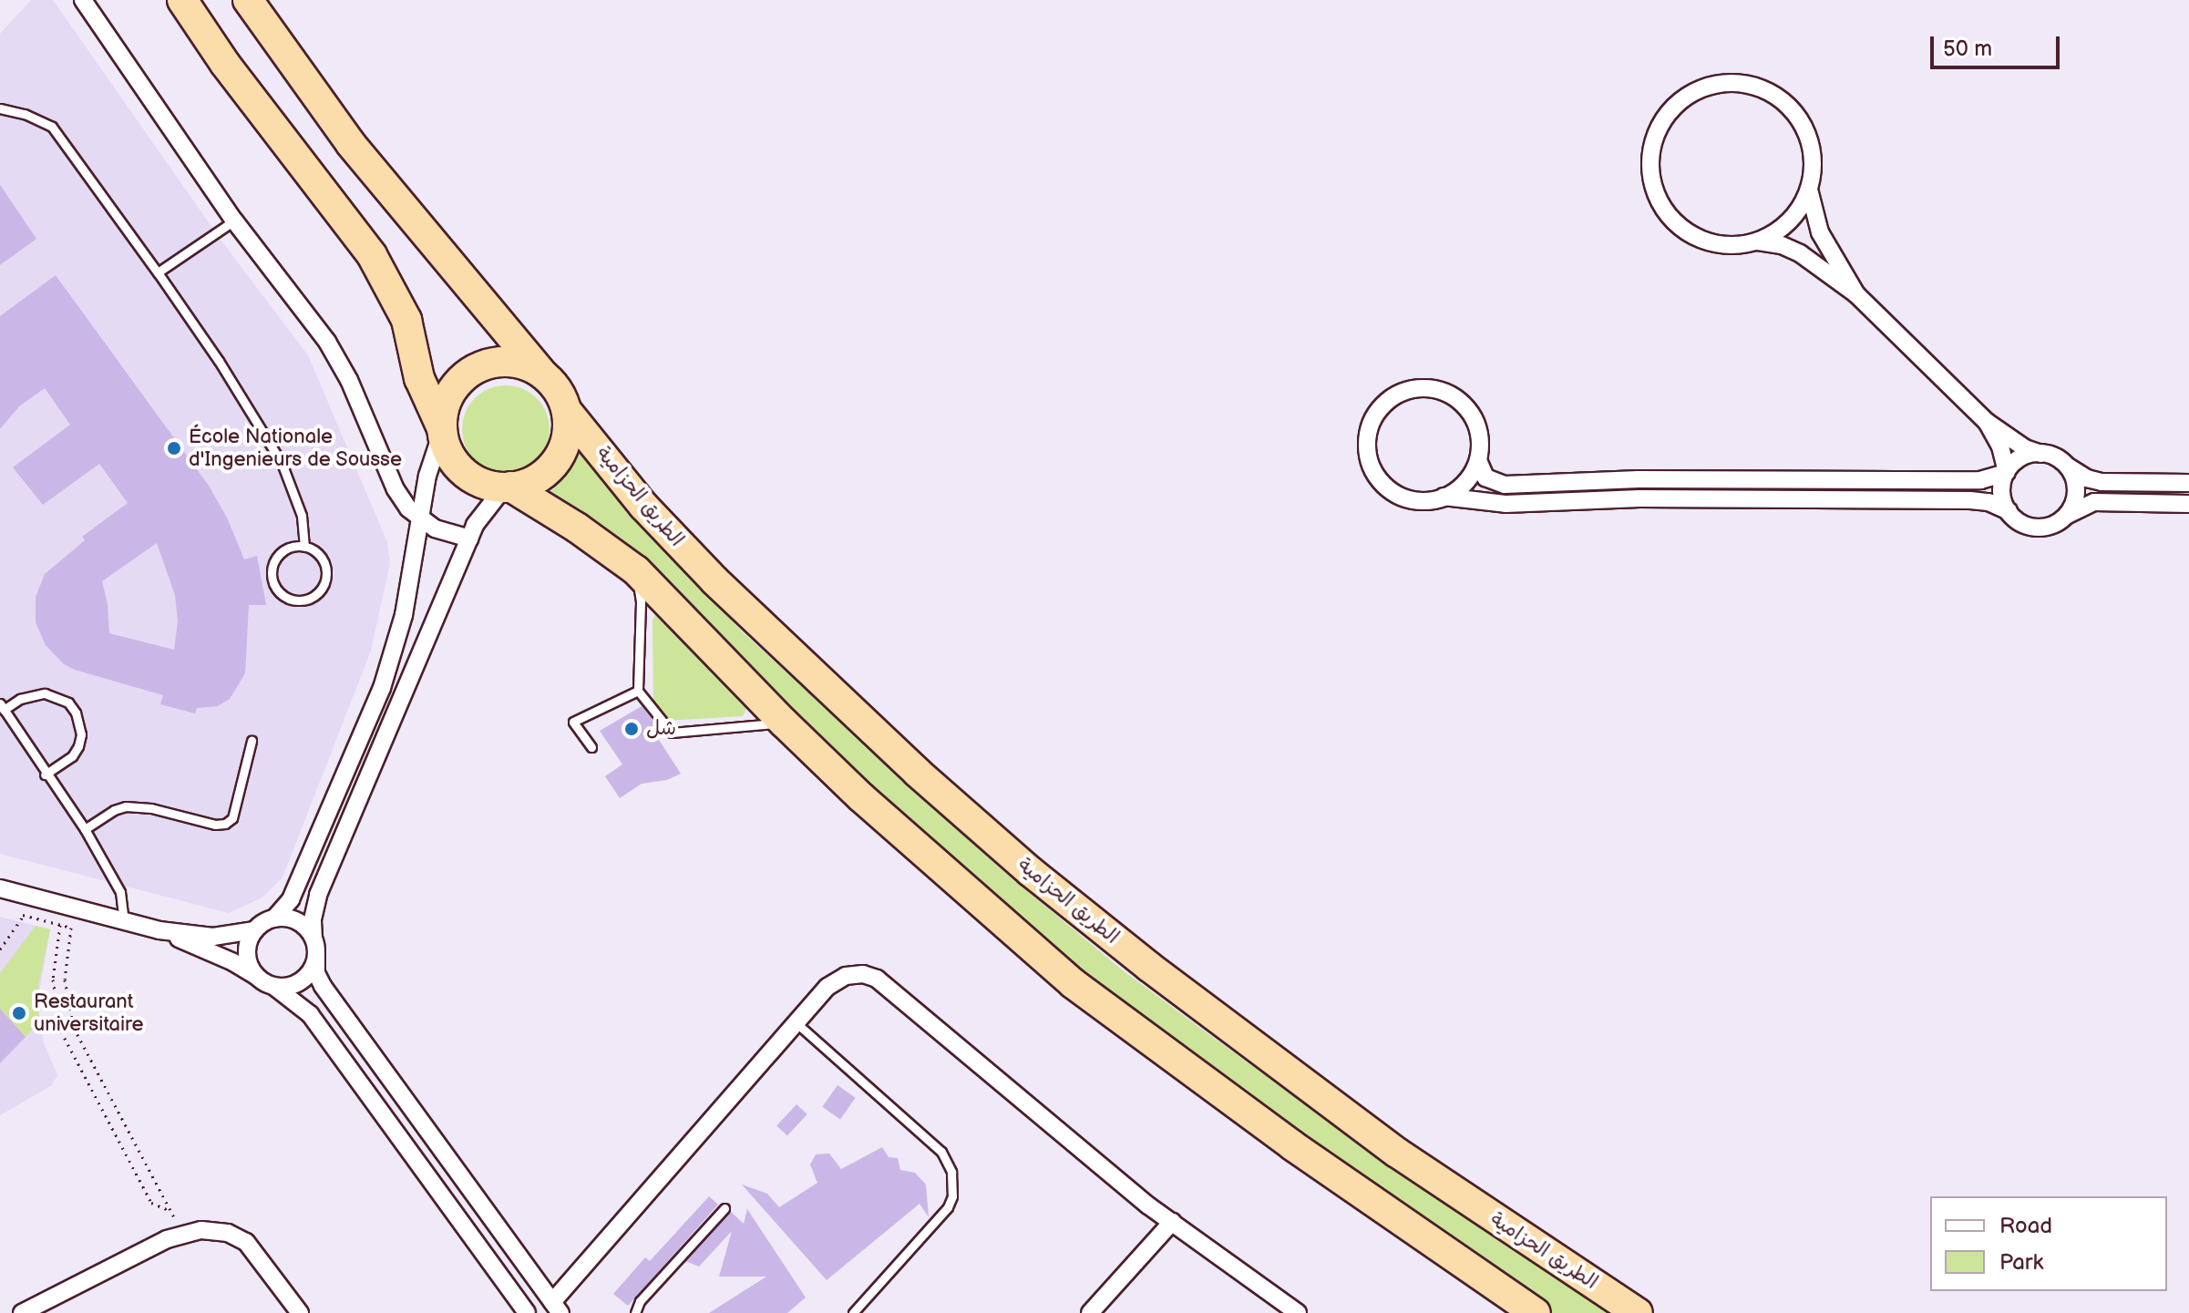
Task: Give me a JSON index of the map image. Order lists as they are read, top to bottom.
{
  "streets": {
    "highway": ["الطريق الحزامية"]
  },
  "places": ["École Nationale d'Ingenieurs de Sousse", "شل", "Restaurant universitaire"],
  "legend": ["Road", "Park"],
  "scale_bar": "50 m"
}
